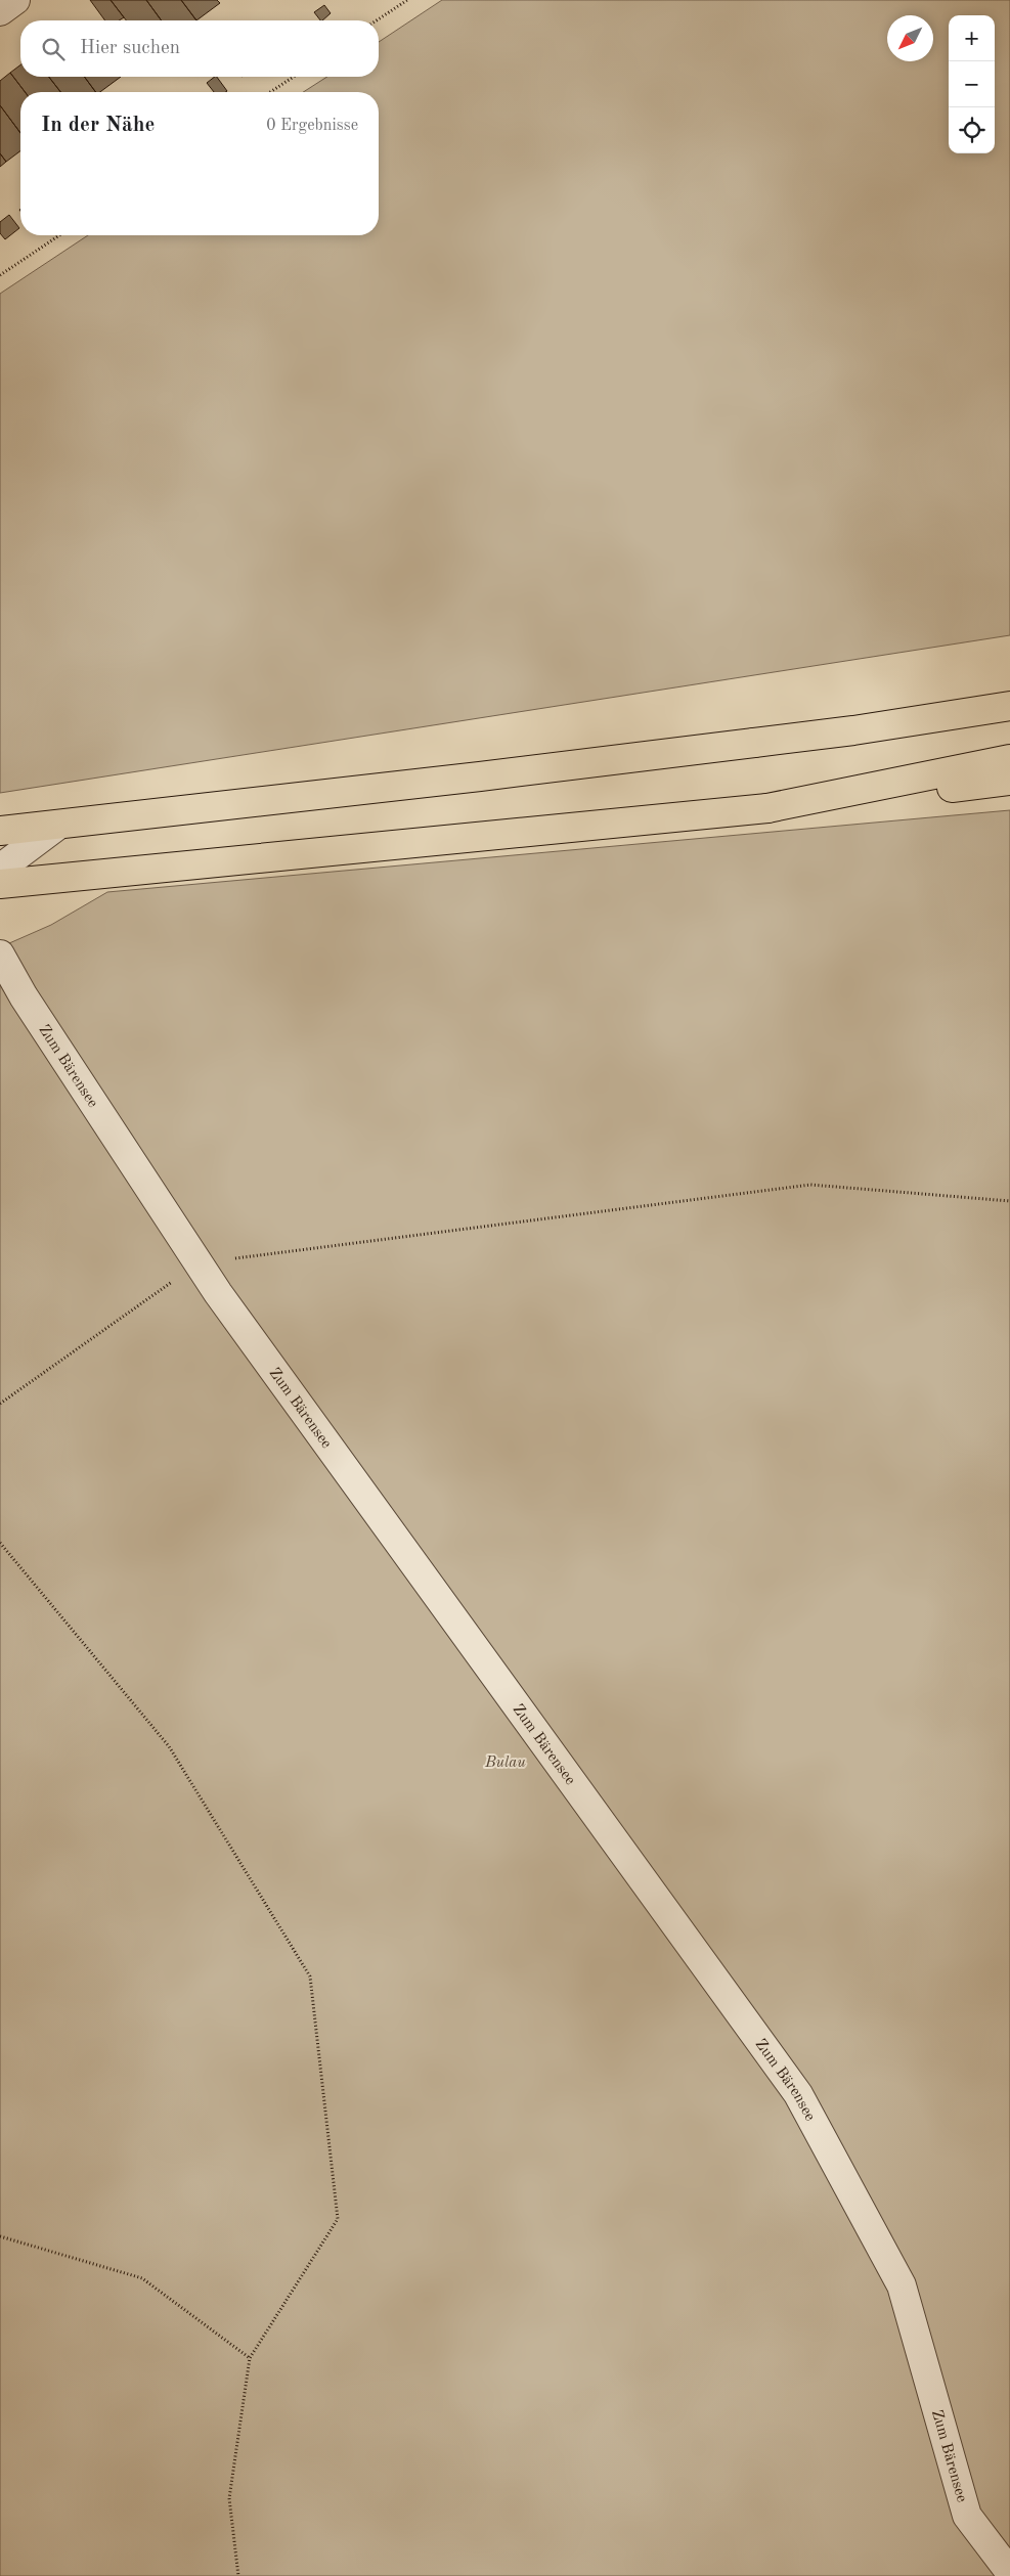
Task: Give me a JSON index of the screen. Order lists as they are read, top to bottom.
{
  "streets": {
    "street": ["Zum Bärensee"]
  },
  "parks": ["Bulau"],
  "north": "bottom left",
  "page": {
    "map_buttons": ["+", "−"],
    "search": "Hier suchen",
    "heading": ["In der Nähe", "0 Ergebnisse"]
  }
}
